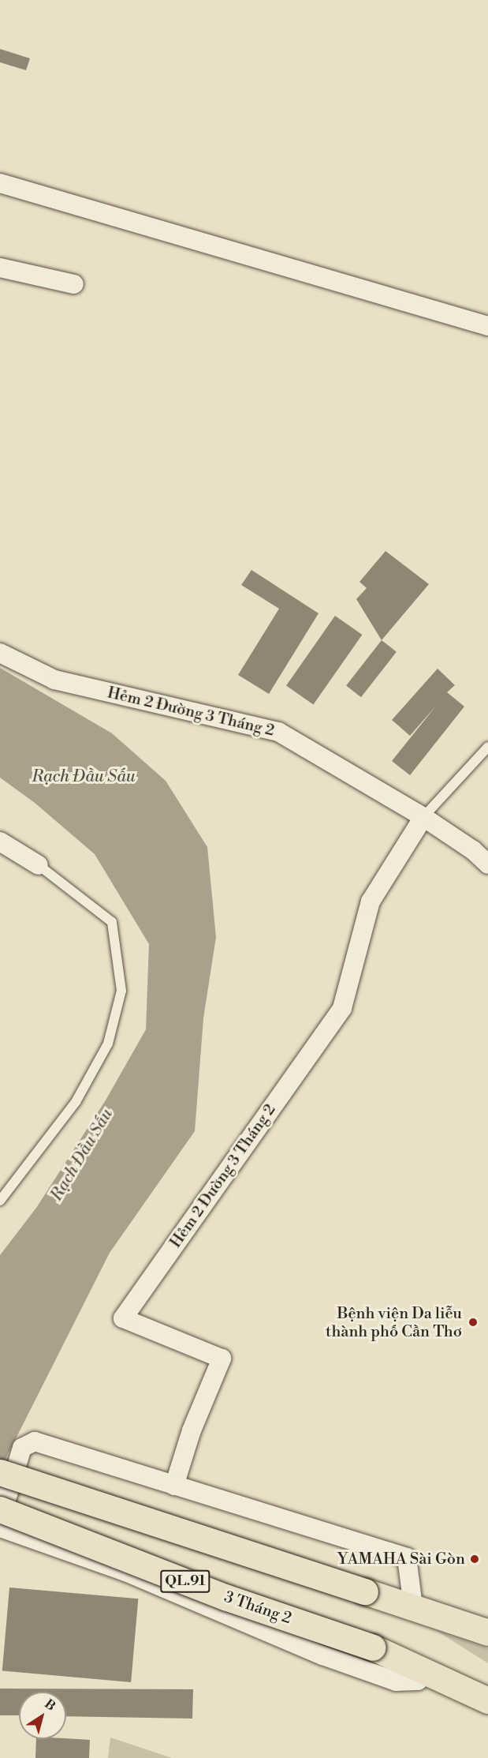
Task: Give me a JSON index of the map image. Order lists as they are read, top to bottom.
{
  "streets": {
    "highway": ["QL.91", "3 Tháng 2"],
    "street": ["Hẻm 2 Đường 3 Tháng 2"]
  },
  "water": ["Rạch Đầu Sấu"],
  "places": ["Bệnh viện Da liễu thành phố Cần Thơ", "YAMAHA Sài Gòn"],
  "north": "top right"
}
